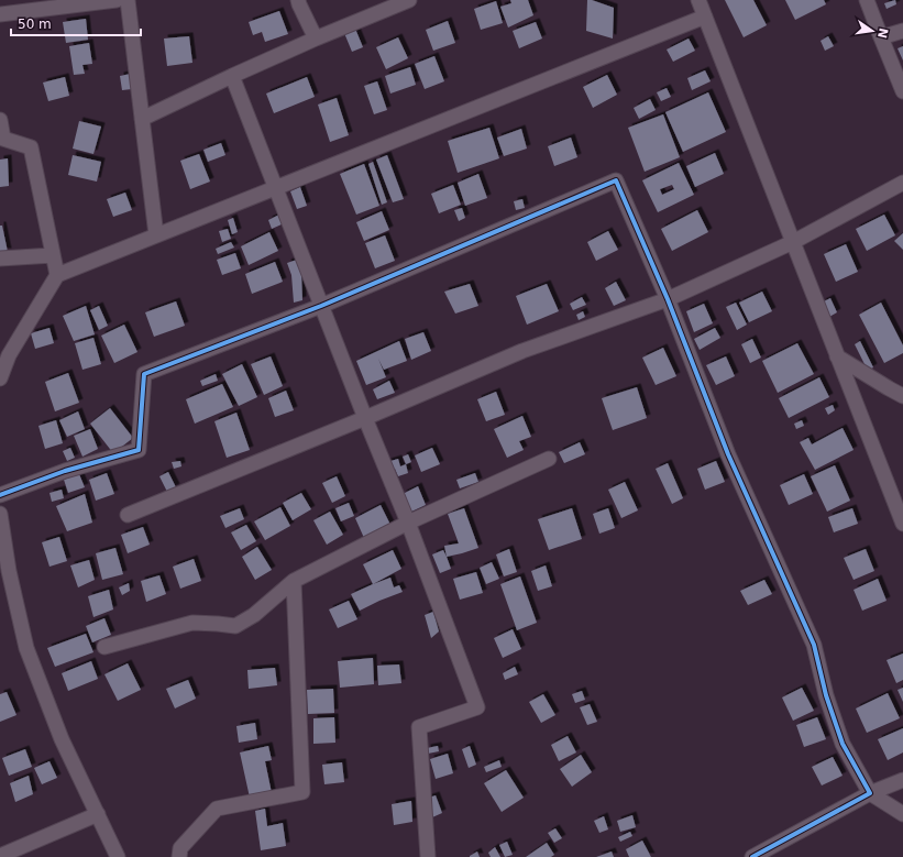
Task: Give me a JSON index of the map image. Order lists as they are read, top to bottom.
{
  "scale_bar": "50 m",
  "north": "right"
}
